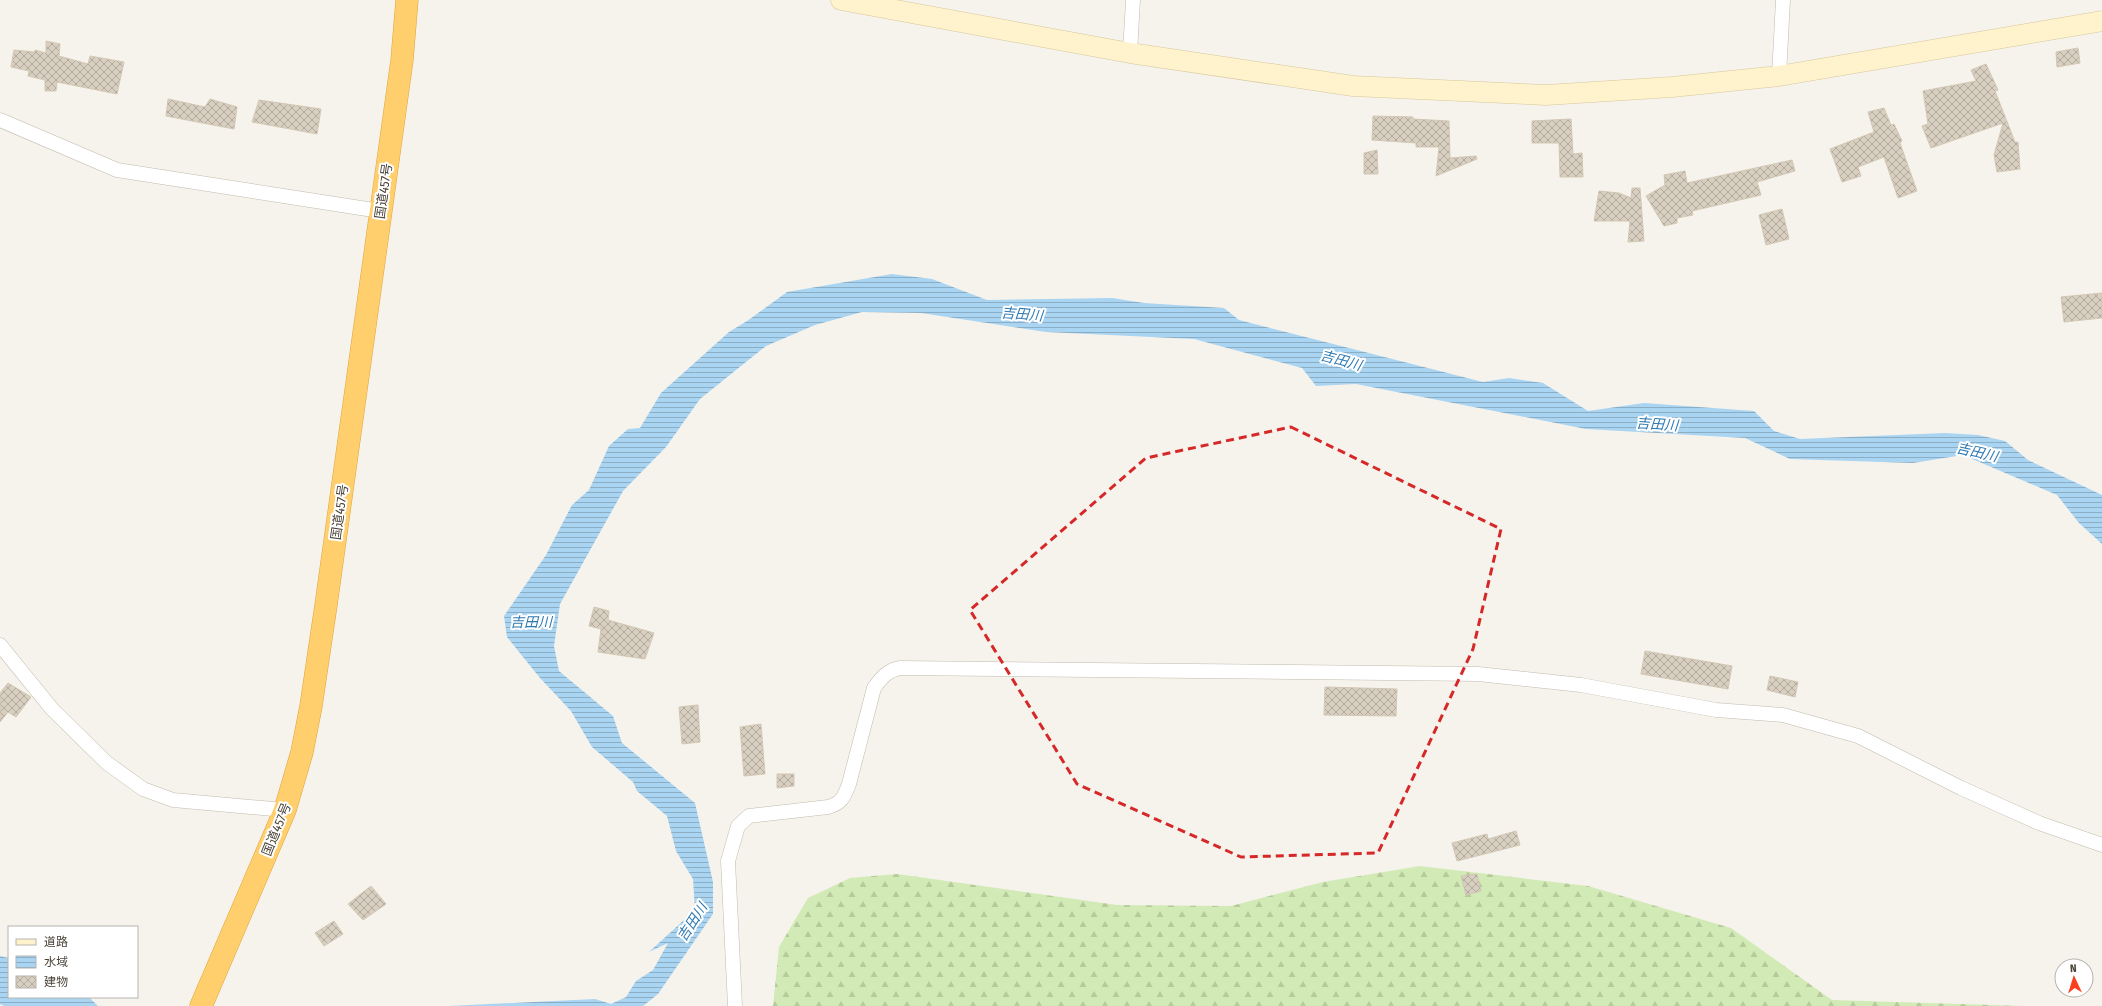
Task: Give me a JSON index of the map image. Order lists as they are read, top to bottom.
{
  "streets": {
    "highway": ["国道457号"]
  },
  "water": ["吉田川"],
  "legend": ["道路", "水域", "建物"],
  "north": "top"
}
